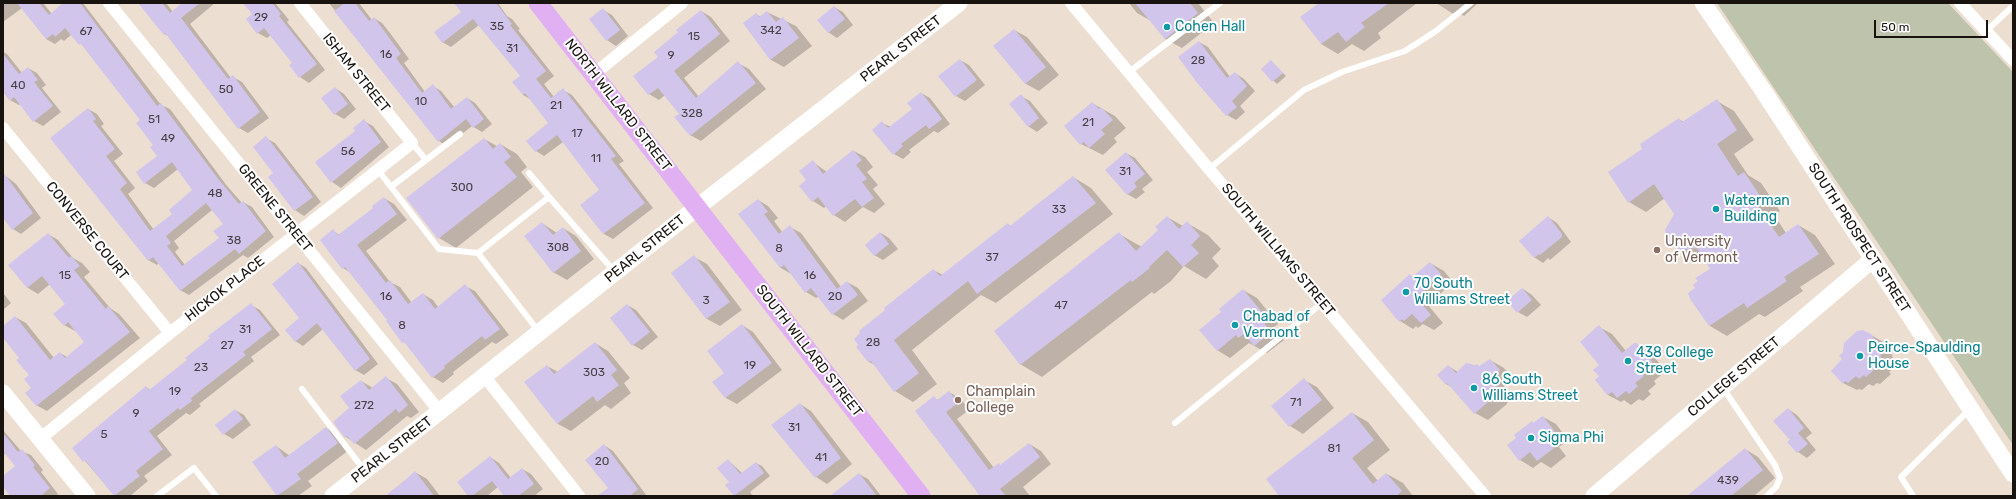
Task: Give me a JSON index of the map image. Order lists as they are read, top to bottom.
{
  "streets": {
    "main road": [
      "PEARL STREET",
      "NORTH WILLARD STREET",
      "SOUTH PROSPECT STREET",
      "SOUTH WILLARD STREET",
      "COLLEGE STREET"
    ],
    "street": [
      "ISHAM STREET",
      "GREENE STREET",
      "CONVERSE COURT",
      "SOUTH WILLIAMS STREET",
      "HICKOK PLACE"
    ]
  },
  "crossings": [
    ["PEARL STREET", "NORTH WILLARD STREET"],
    ["PEARL STREET", "GREENE STREET"],
    ["PEARL STREET", "SOUTH WILLARD STREET"],
    ["ISHAM STREET", "HICKOK PLACE"],
    ["NORTH WILLARD STREET", "SOUTH WILLARD STREET"],
    ["GREENE STREET", "HICKOK PLACE"],
    ["CONVERSE COURT", "HICKOK PLACE"],
    ["SOUTH PROSPECT STREET", "COLLEGE STREET"]
  ],
  "places": [
    "Cohen Hall",
    "Waterman Building",
    "University of Vermont",
    "70 South Williams Street",
    "Chabad of Vermont",
    "Peirce-Spaulding House",
    "438 College Street",
    "86 South Williams Street",
    "Champlain College",
    "Sigma Phi"
  ],
  "house_numbers": [
    "29",
    "35",
    "342",
    "67",
    "15",
    "31",
    "16",
    "9",
    "28",
    "40",
    "50",
    "10",
    "21",
    "328",
    "51",
    "21",
    "17",
    "49",
    "56",
    "11",
    "31",
    "300",
    "48",
    "33",
    "38",
    "308",
    "8",
    "37",
    "15",
    "16",
    "16",
    "20",
    "3",
    "47",
    "8",
    "31",
    "28",
    "27",
    "19",
    "23",
    "303",
    "19",
    "71",
    "272",
    "9",
    "31",
    "5",
    "81",
    "41",
    "20",
    "439"
  ],
  "scale_bar": "50 m"
}
